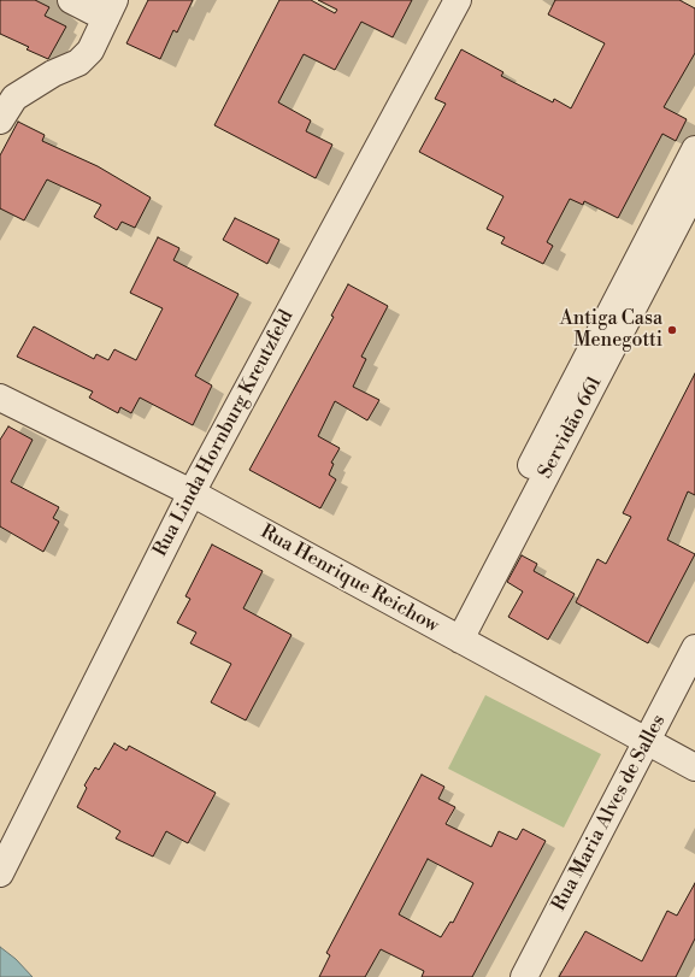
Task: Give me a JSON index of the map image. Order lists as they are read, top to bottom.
{
  "streets": {
    "street": [
      "Servidão 661",
      "Rua Linda Hornburg Kreutzfeld",
      "Rua Henrique Reichow",
      "Rua Maria Alves de Salles"
    ]
  },
  "crossings": [
    ["Servidão 661", "Rua Henrique Reichow"],
    ["Rua Linda Hornburg Kreutzfeld", "Rua Henrique Reichow"],
    ["Rua Henrique Reichow", "Rua Maria Alves de Salles"]
  ],
  "places": ["Antiga Casa Menegotti"]
}
